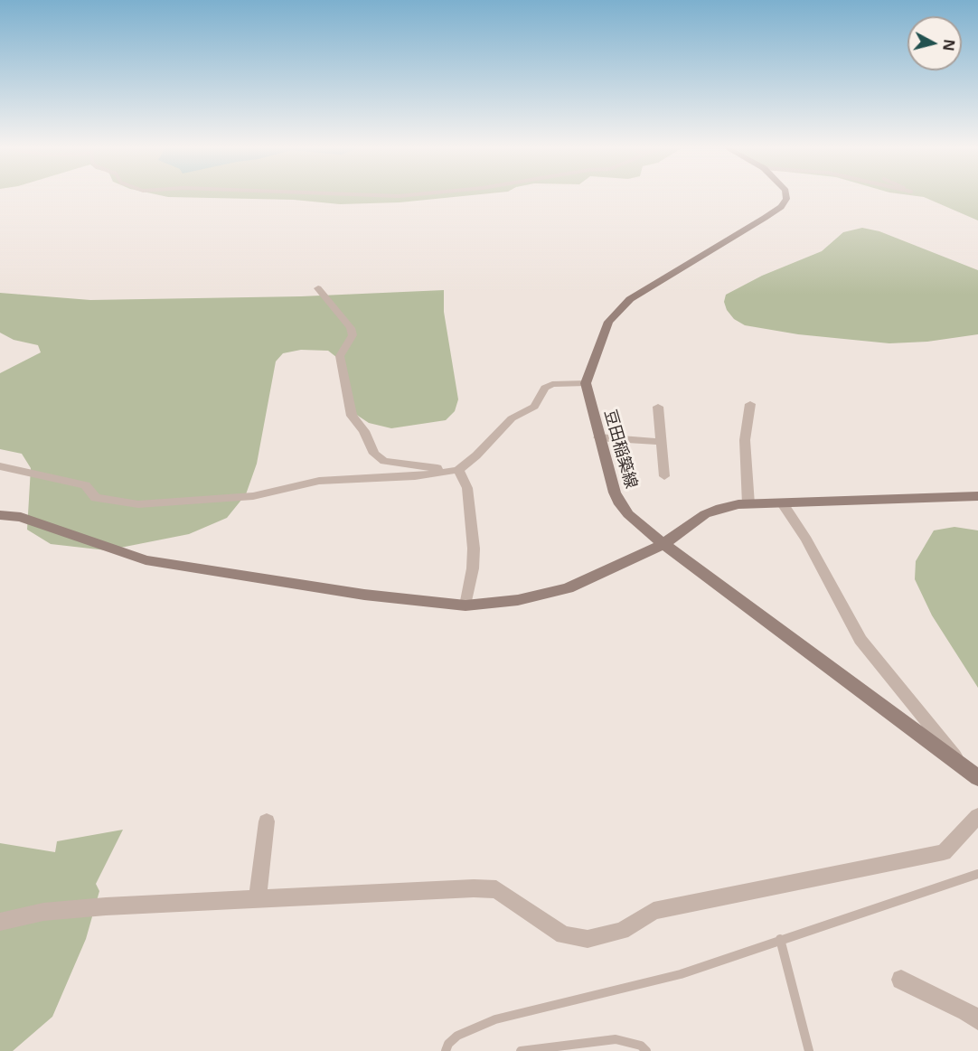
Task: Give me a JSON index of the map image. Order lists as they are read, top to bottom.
{
  "streets": {
    "main road": ["豆田稲築線"]
  },
  "north": "right"
}
